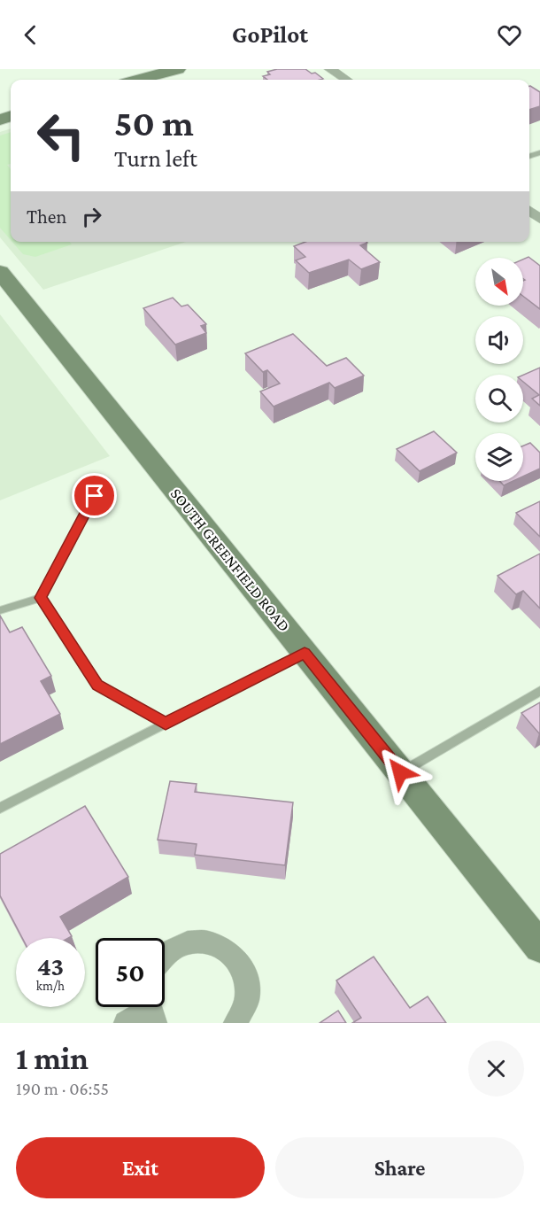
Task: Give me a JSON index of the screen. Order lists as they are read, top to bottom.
{
  "streets": {
    "main road": ["SOUTH GREENFIELD ROAD"]
  },
  "north": "bottom right",
  "page": {
    "header": "GoPilot",
    "turn": ["50 m", "Turn left"],
    "then": "Then",
    "speed": "43 km/h",
    "limit": "50",
    "heading": ["1 min", "190 m · 06:55"],
    "buttons": ["Exit", "Share"]
  }
}
